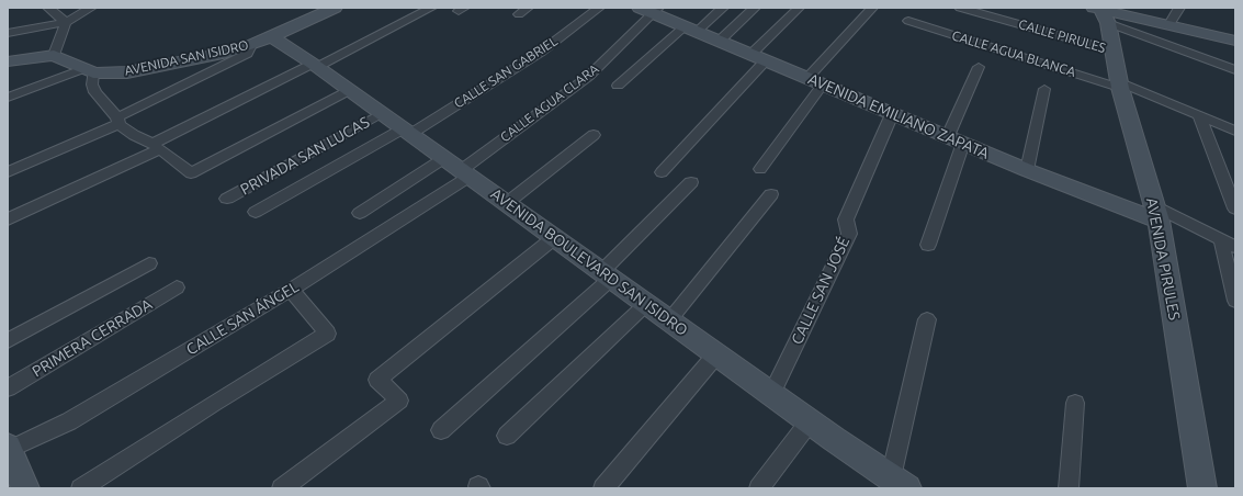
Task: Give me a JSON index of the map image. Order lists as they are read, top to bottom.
{
  "streets": {
    "main road": [
      "AVENIDA SAN ISIDRO",
      "AVENIDA EMILIANO ZAPATA",
      "AVENIDA PIRULES",
      "AVENIDA BOULEVARD SAN ISIDRO"
    ],
    "street": [
      "CALLE PIRULES",
      "CALLE AGUA BLANCA",
      "CALLE SAN GABRIEL",
      "CALLE AGUA CLARA",
      "PRIVADA SAN LUCAS",
      "CALLE SAN JOSÉ",
      "CALLE SAN ÁNGEL",
      "PRIMERA CERRADA"
    ]
  },
  "crossings": [
    ["CALLE PIRULES", "AVENIDA PIRULES"],
    ["CALLE AGUA BLANCA", "AVENIDA PIRULES"],
    ["AVENIDA SAN ISIDRO", "AVENIDA BOULEVARD SAN ISIDRO"],
    ["CALLE SAN GABRIEL", "AVENIDA BOULEVARD SAN ISIDRO"],
    ["CALLE AGUA CLARA", "AVENIDA EMILIANO ZAPATA"],
    ["CALLE AGUA CLARA", "AVENIDA BOULEVARD SAN ISIDRO"],
    ["CALLE AGUA CLARA", "CALLE SAN ÁNGEL"],
    ["AVENIDA EMILIANO ZAPATA", "AVENIDA PIRULES"],
    ["AVENIDA EMILIANO ZAPATA", "CALLE SAN JOSÉ"],
    ["PRIVADA SAN LUCAS", "AVENIDA BOULEVARD SAN ISIDRO"],
    ["AVENIDA BOULEVARD SAN ISIDRO", "CALLE SAN JOSÉ"],
    ["AVENIDA BOULEVARD SAN ISIDRO", "CALLE SAN ÁNGEL"]
  ]
}
